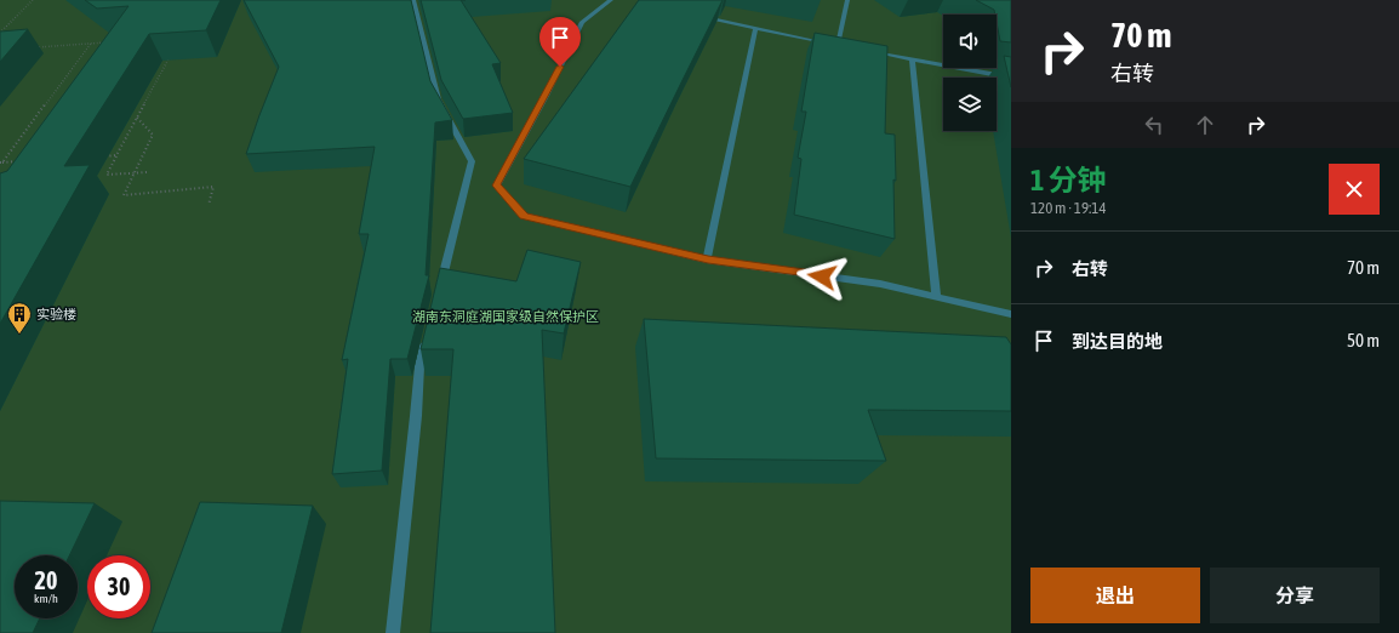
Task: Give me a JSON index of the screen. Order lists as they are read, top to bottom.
{
  "parks": ["湖南东洞庭湖国家级自然保护区"],
  "places": {
    "building": ["实验楼"]
  },
  "page": {
    "turn": ["70 m", "右转"],
    "heading": ["1 分钟", "120 m · 19:14"],
    "list": [
      {
        "name": "右转",
        "value": "70 m"
      },
      {
        "name": "到达目的地",
        "value": "50 m"
      }
    ],
    "speed": "20 km/h",
    "limit": "30",
    "buttons": ["退出", "分享"]
  }
}
